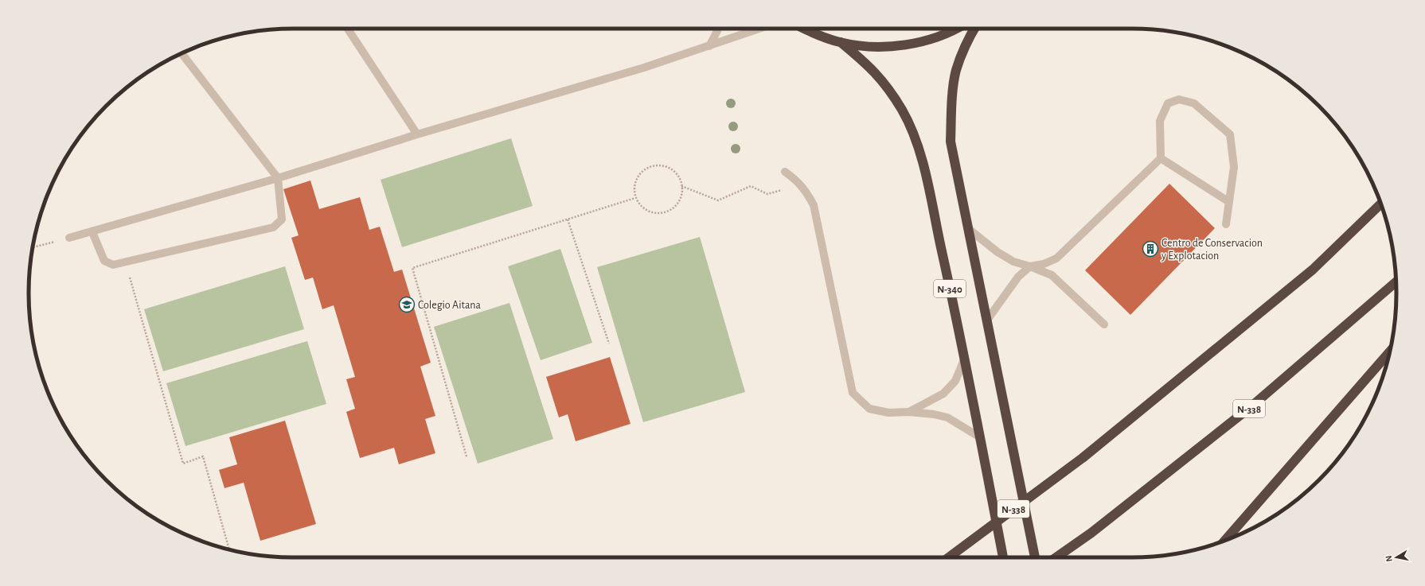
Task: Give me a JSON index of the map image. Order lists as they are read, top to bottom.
{
  "streets": {
    "highway": ["N-340", "N-338"]
  },
  "places": {
    "building": ["Centro de Conservacion y Explotacion"],
    "school or university": ["Colegio Aitana"]
  },
  "north": "left"
}
